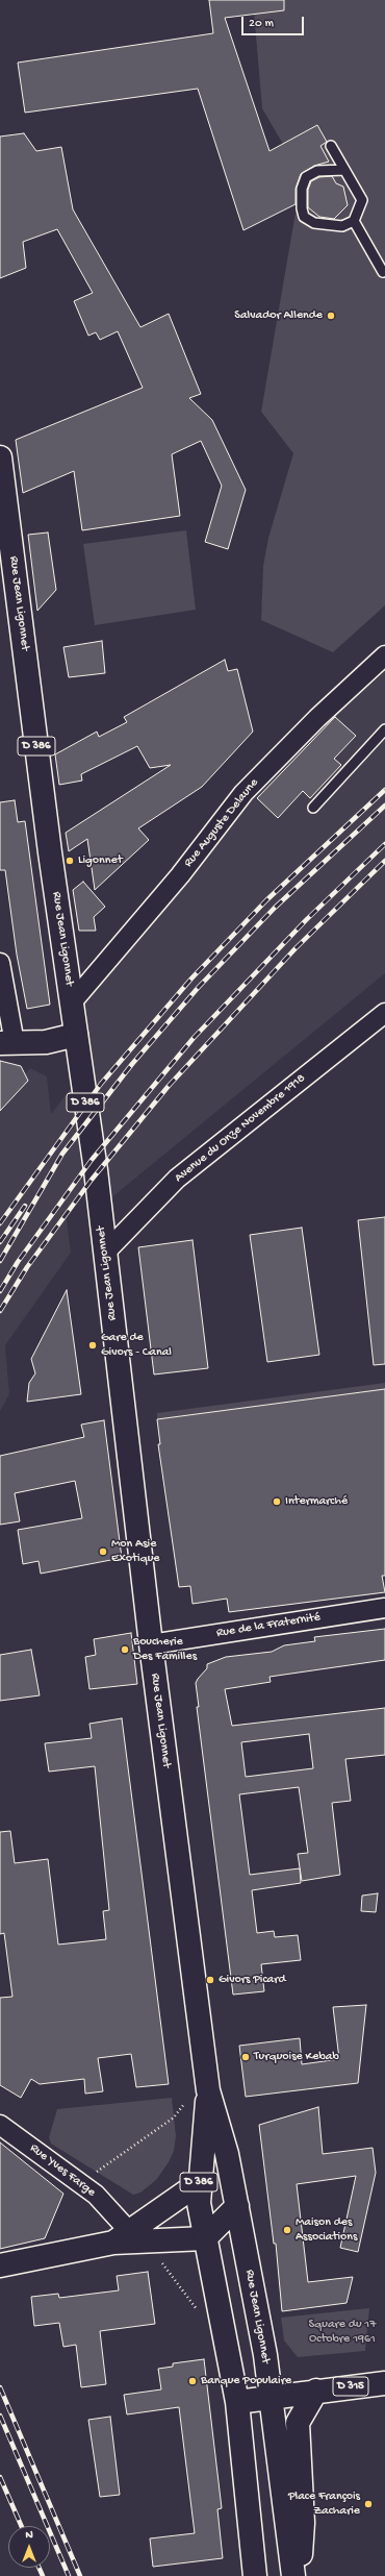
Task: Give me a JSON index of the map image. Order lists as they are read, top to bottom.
{
  "streets": {
    "main road": ["Rue Jean Ligonnet", "D 386", "D 315"],
    "street": [
      "Rue Auguste Delaune",
      "Avenue du Onze Novembre 1918",
      "Rue de la Fraternité",
      "Rue Yves Farge"
    ]
  },
  "crossings": [
    ["Rue Jean Ligonnet", "D 386"],
    ["Rue Jean Ligonnet", "Rue Auguste Delaune"],
    ["Rue Jean Ligonnet", "Avenue du Onze Novembre 1918"],
    ["Rue Jean Ligonnet", "Rue de la Fraternité"],
    ["Rue Jean Ligonnet", "D 315"]
  ],
  "parks": ["Square du 17 Octobre 1961"],
  "places": [
    "Salvador Allende",
    "Ligonnet",
    "Gare de Givors - Canal",
    "Intermarché",
    "Mon Asie Exotique",
    "Boucherie Des Familles",
    "Givors Picard",
    "Turquoise Kebab",
    "Maison des Associations",
    "Banque Populaire",
    "Place François Zacharie"
  ],
  "scale_bar": "20 m",
  "north": "top"
}
